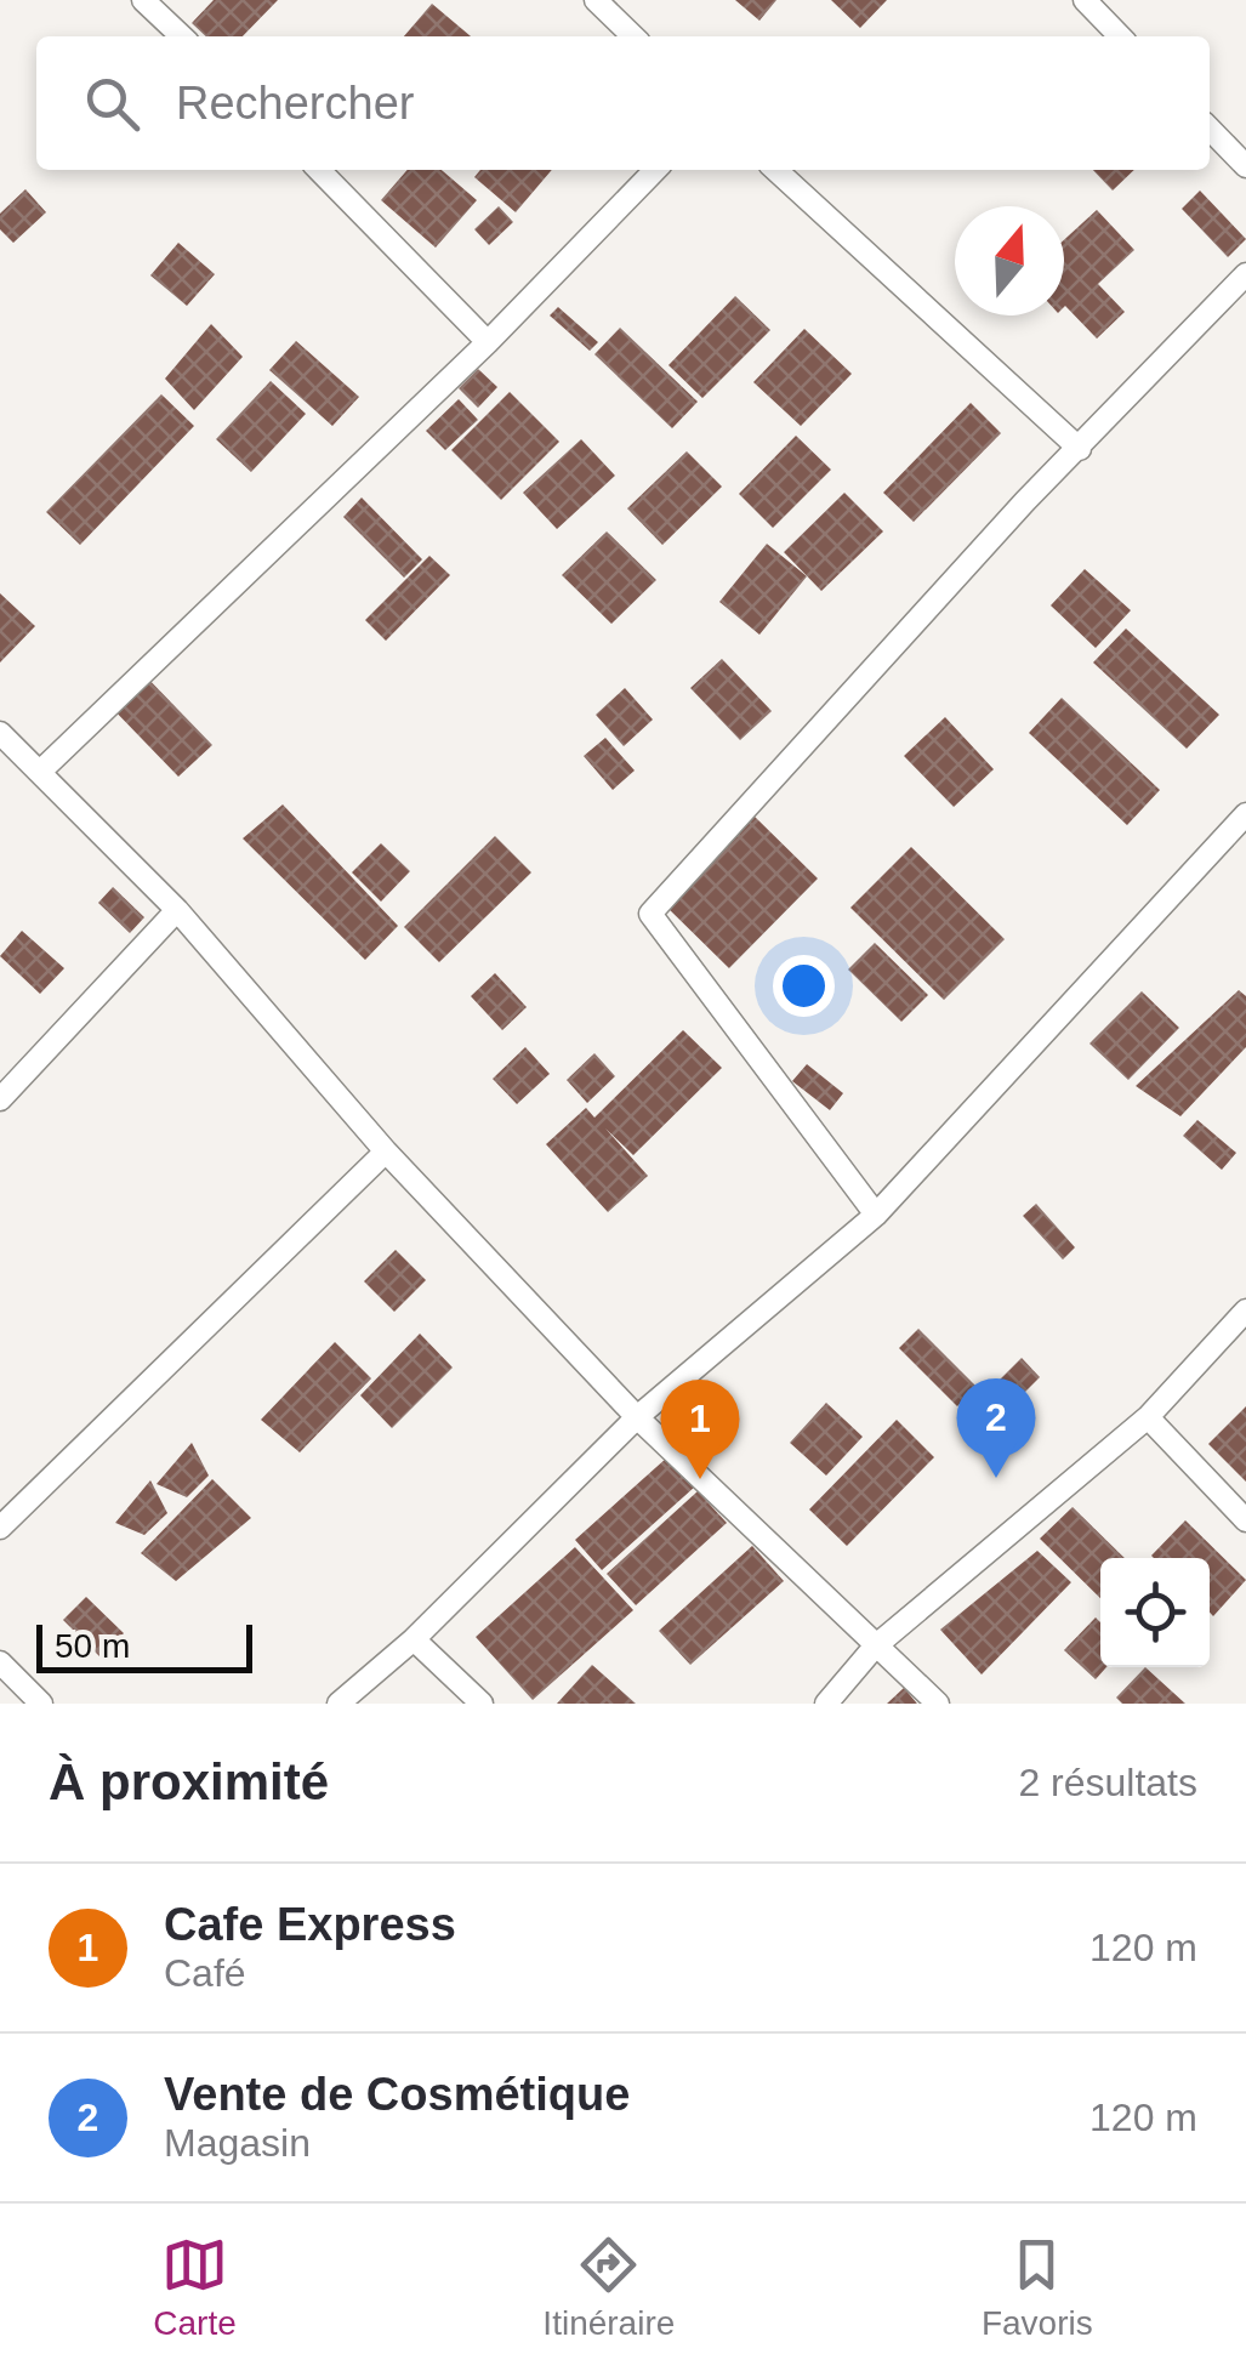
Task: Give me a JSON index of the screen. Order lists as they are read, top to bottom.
{
  "scale_bar": "50 m",
  "north": "top",
  "page": {
    "search": "Rechercher",
    "pins": ["2", "1"],
    "scale": "50 m",
    "heading": ["À proximité", "2 résultats"],
    "list": [
      {
        "mark": "1",
        "name": "Cafe Express",
        "note": "Café",
        "value": "120 m"
      },
      {
        "mark": "2",
        "name": "Vente de Cosmétique",
        "note": "Magasin",
        "value": "120 m"
      }
    ],
    "nav": ["Carte", "Itinéraire", "Favoris"]
  }
}
